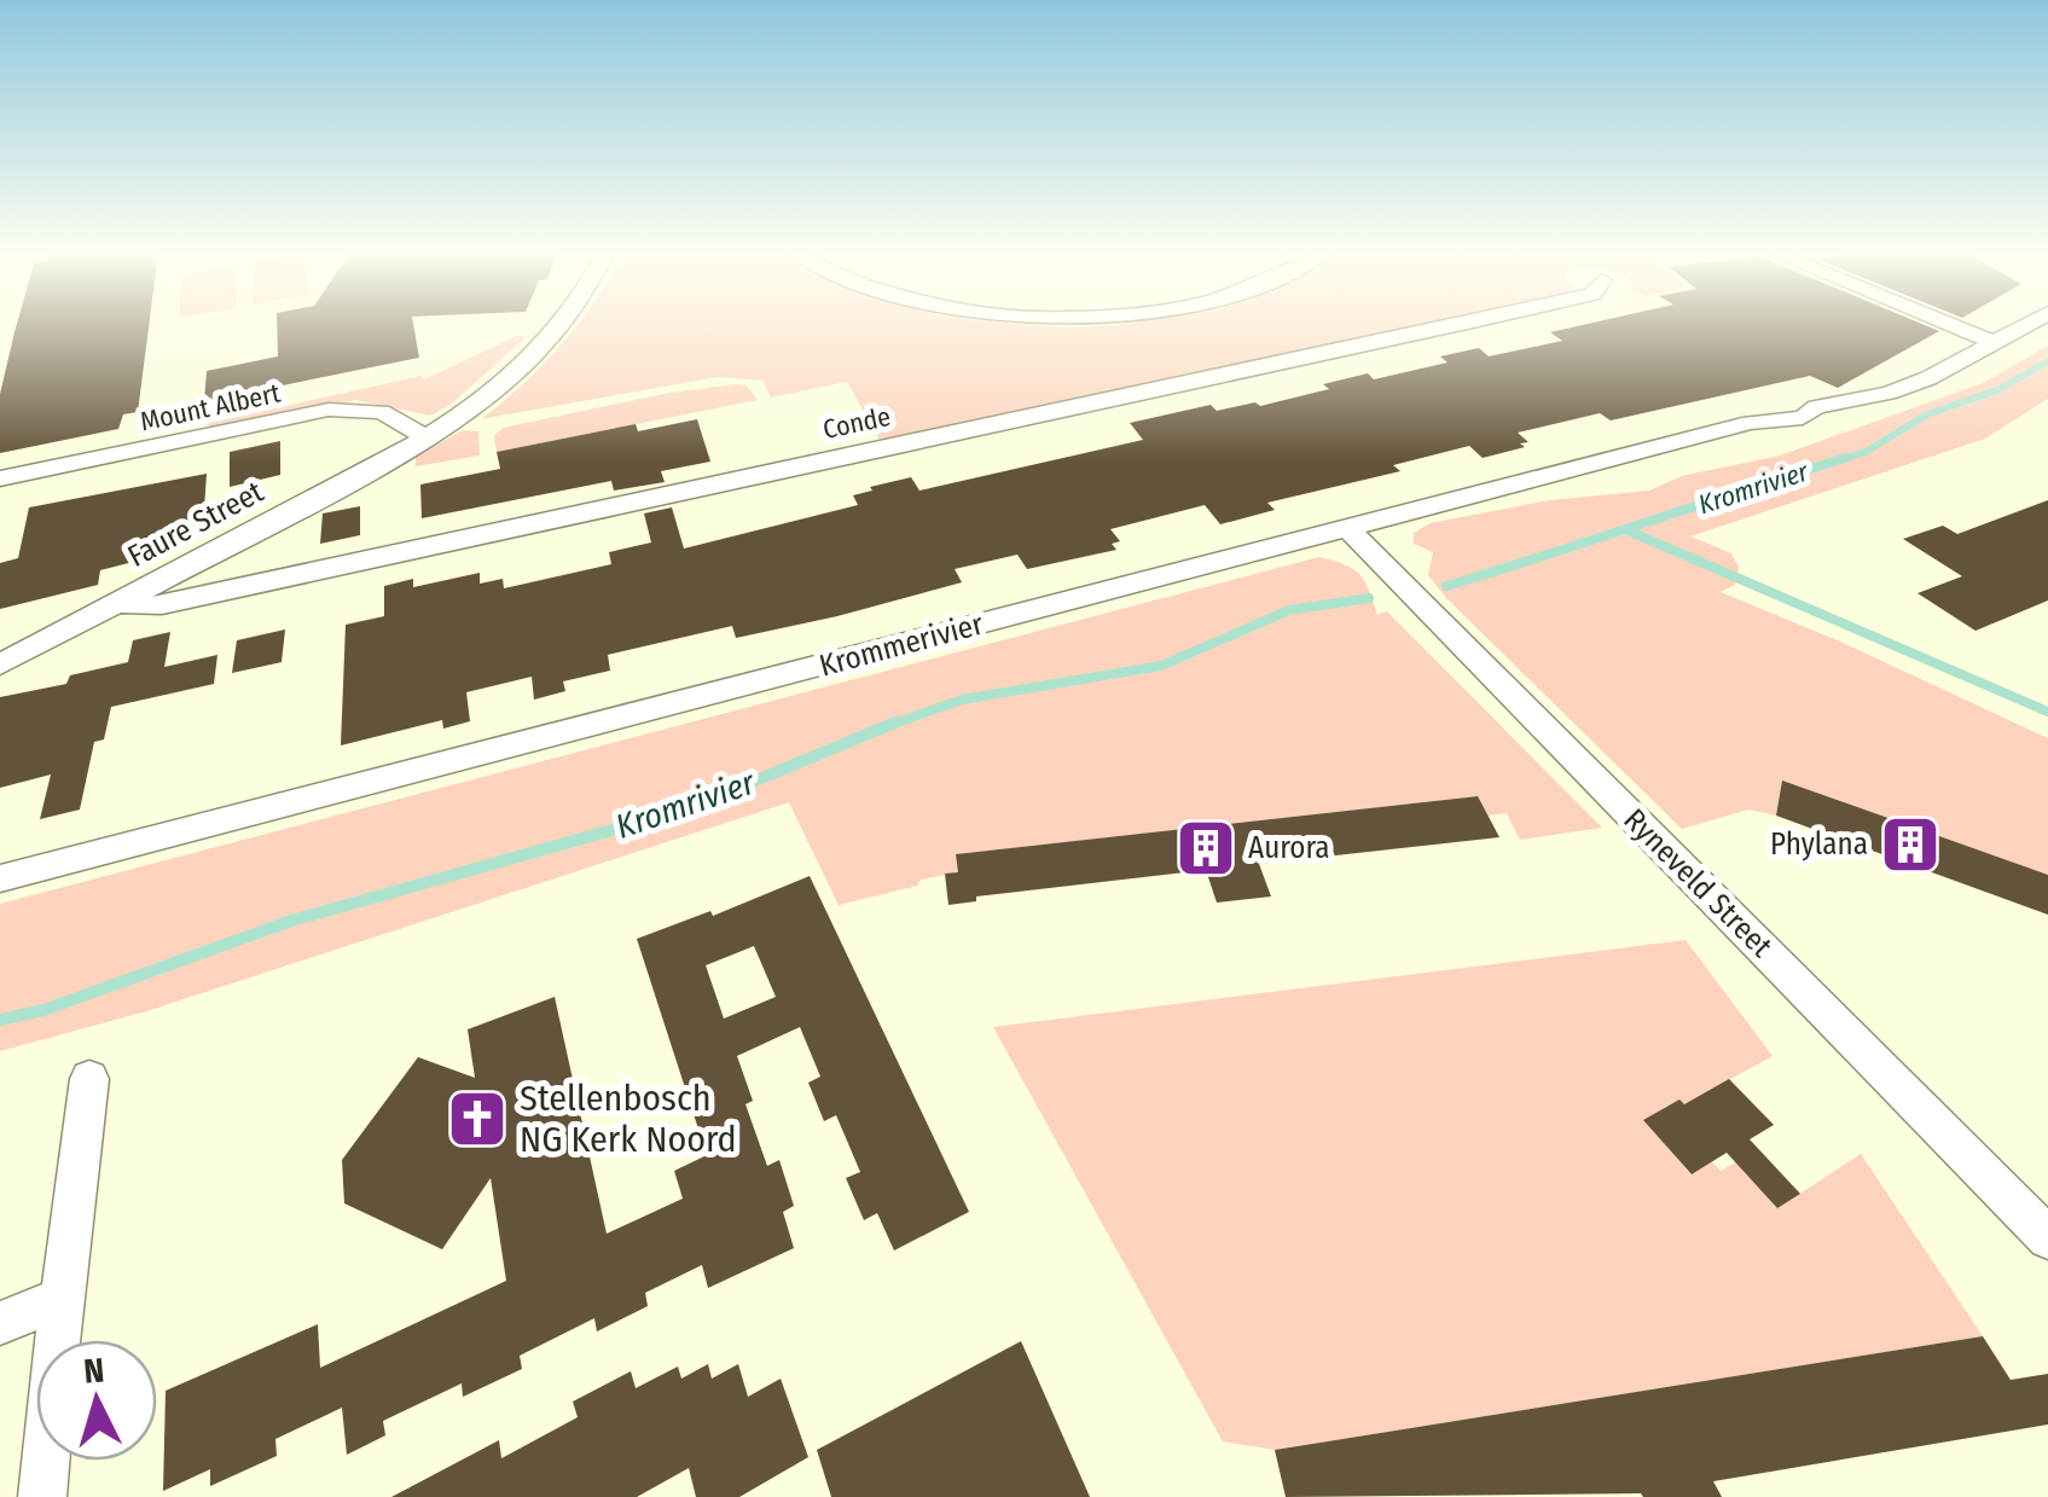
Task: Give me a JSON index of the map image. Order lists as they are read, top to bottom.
{
  "streets": {
    "street": [
      "Mount Albert",
      "Conde",
      "Faure Street",
      "Krommerivier",
      "Ryneveld Street"
    ]
  },
  "crossings": [
    ["Mount Albert", "Faure Street"],
    ["Conde", "Faure Street"],
    ["Krommerivier", "Ryneveld Street"]
  ],
  "water": ["Kromrivier"],
  "places": {
    "building": ["Phylana", "Aurora"],
    "church": ["Stellenbosch NG Kerk Noord"]
  },
  "north": "top"
}
